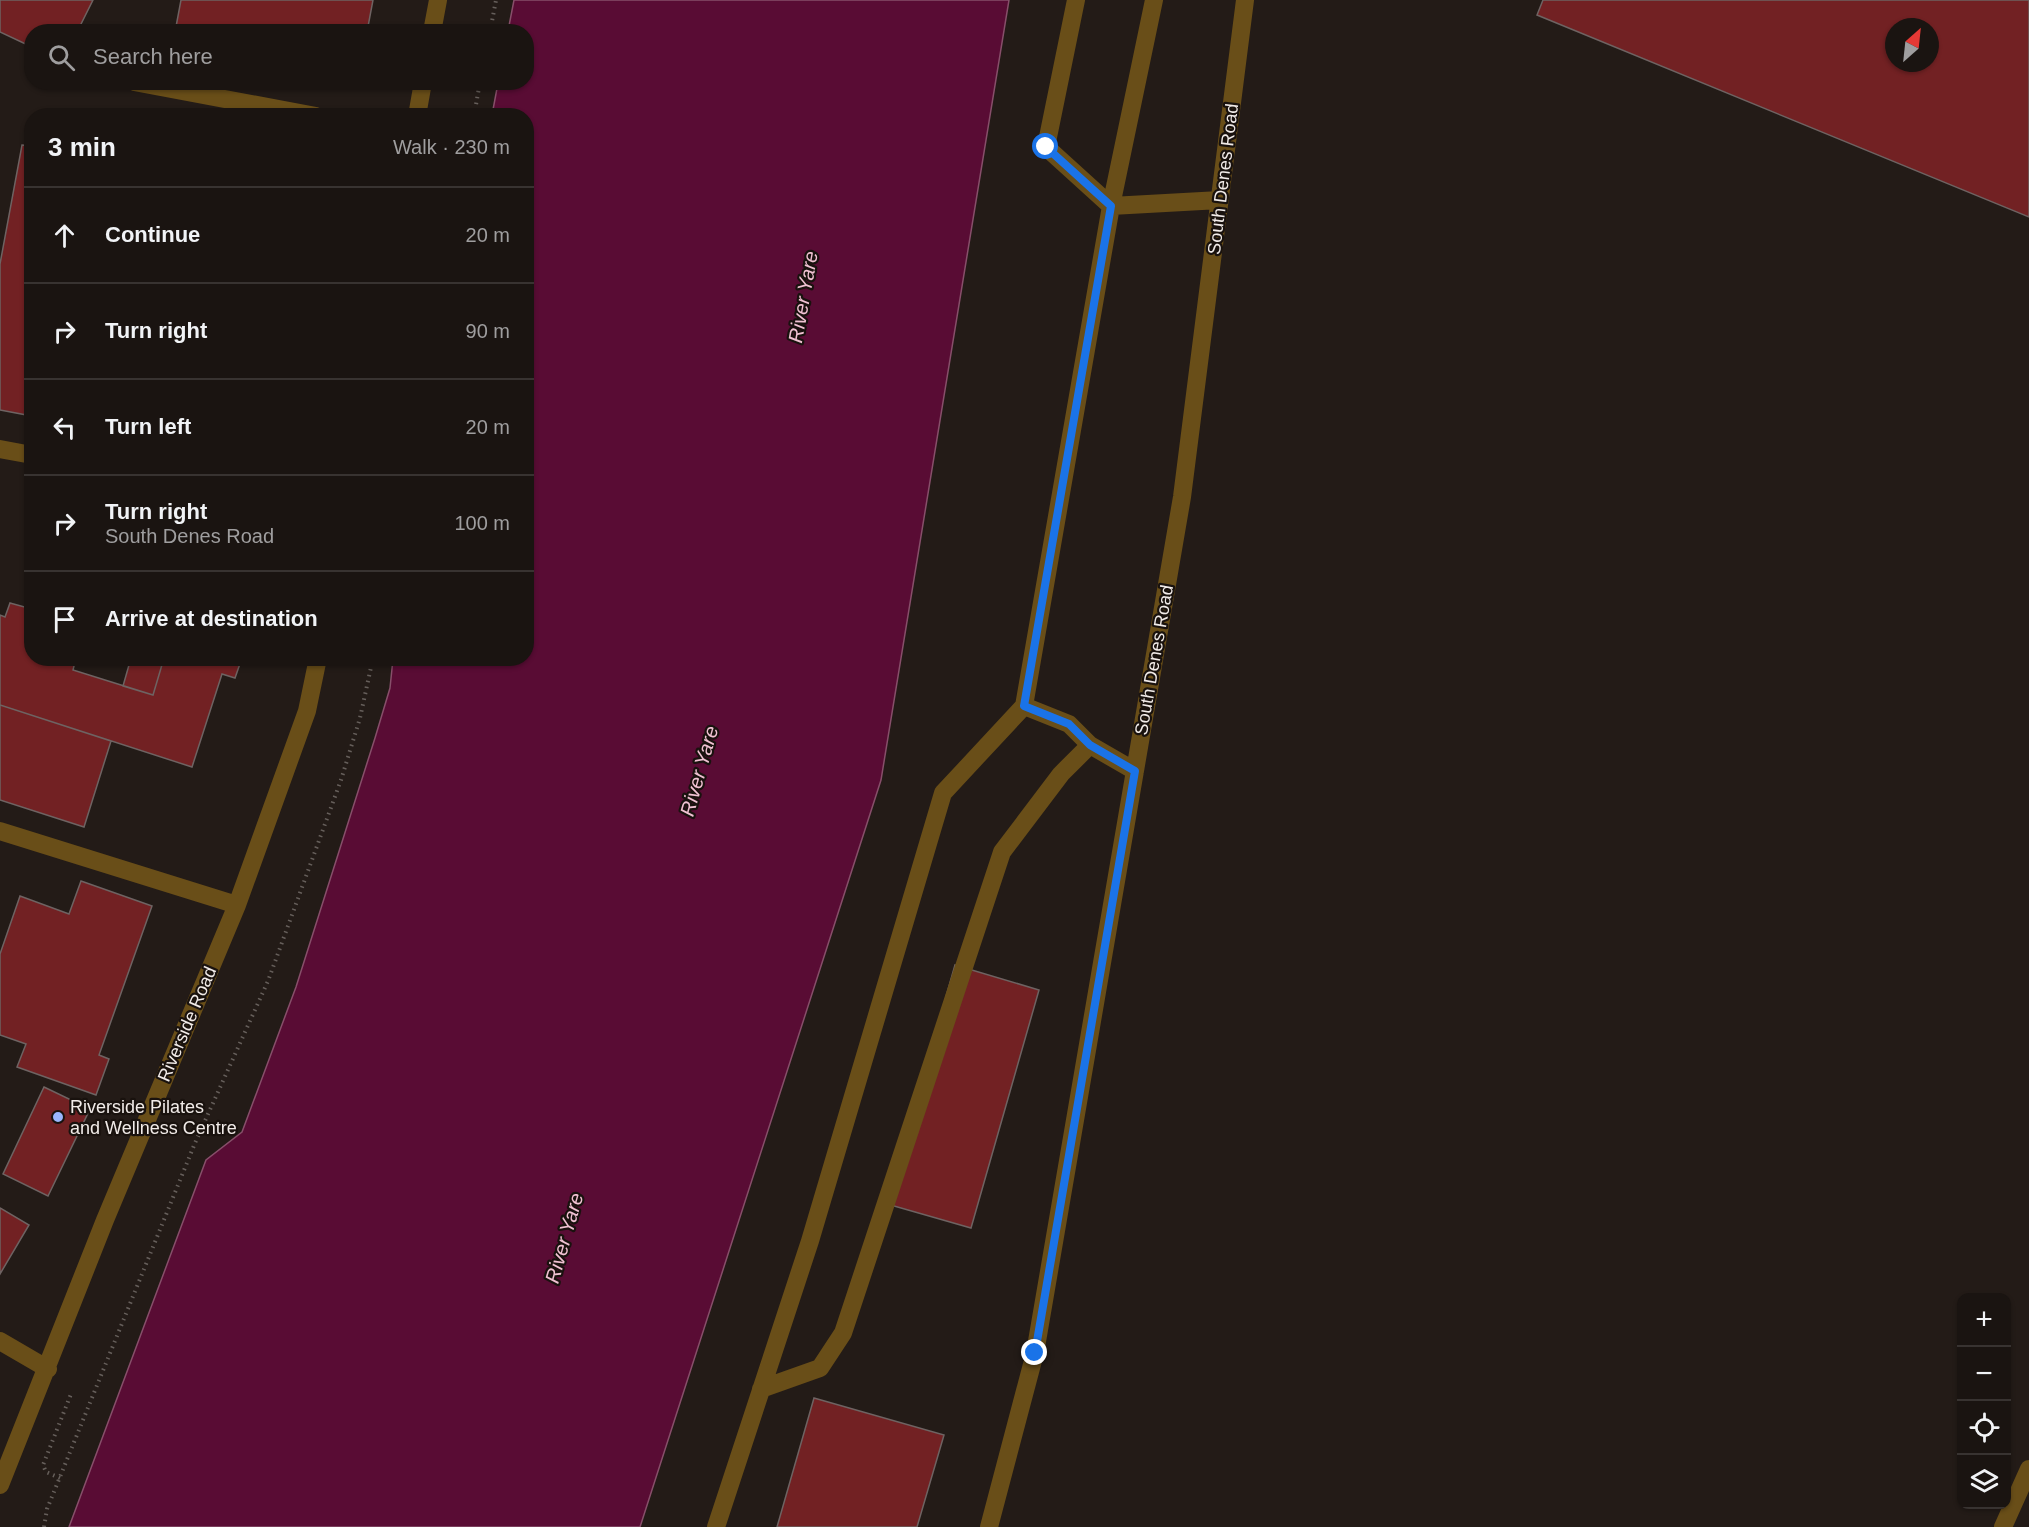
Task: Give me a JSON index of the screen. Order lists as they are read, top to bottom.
{
  "streets": {
    "street": ["South Denes Road", "Riverside Road"]
  },
  "water": ["River Yare"],
  "places": ["Riverside Pilates and Wellness Centre"],
  "north": "top right",
  "page": {
    "search": "Search here",
    "heading": ["3 min", "Walk · 230 m"],
    "list": [
      ["Continue", "20 m"],
      ["Turn right", "90 m"],
      ["Turn left", "20 m"],
      ["Turn right", "South Denes Road", "100 m"],
      "Arrive at destination"
    ],
    "map_buttons": ["+", "−"]
  }
}
